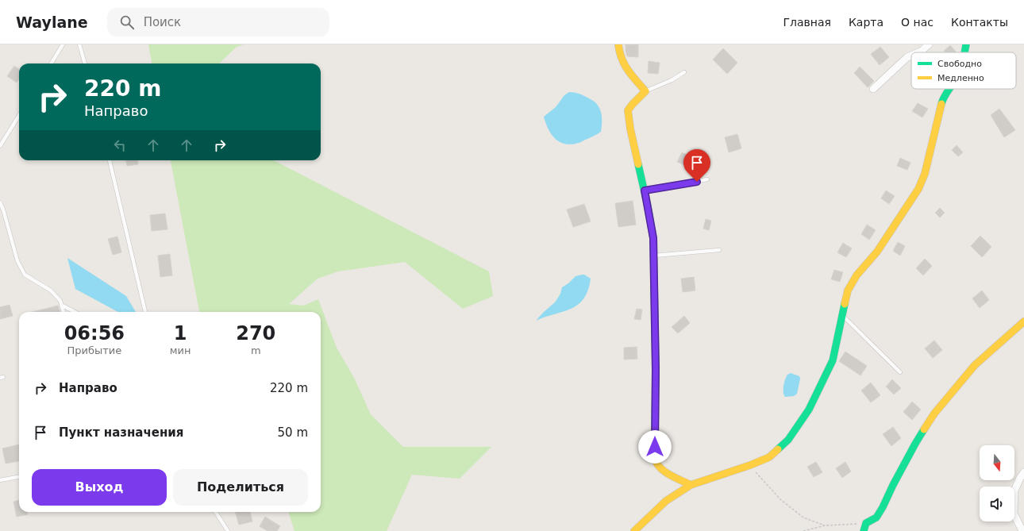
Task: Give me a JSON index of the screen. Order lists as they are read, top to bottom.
{
  "legend": ["Свободно", "Медленно"],
  "north": "bottom",
  "page": {
    "header": "Waylane",
    "search": "Поиск",
    "nav": [
      "Главная",
      "Карта",
      "О нас",
      "Контакты"
    ],
    "turn": ["220 m", "Направо"],
    "eta": [
      "06:56",
      "Прибытие",
      "1",
      "мин",
      "270",
      "m"
    ],
    "list": [
      {
        "name": "Направо",
        "value": "220 m"
      },
      {
        "name": "Пункт назначения",
        "value": "50 m"
      }
    ],
    "buttons": ["Выход", "Поделиться"]
  }
}
